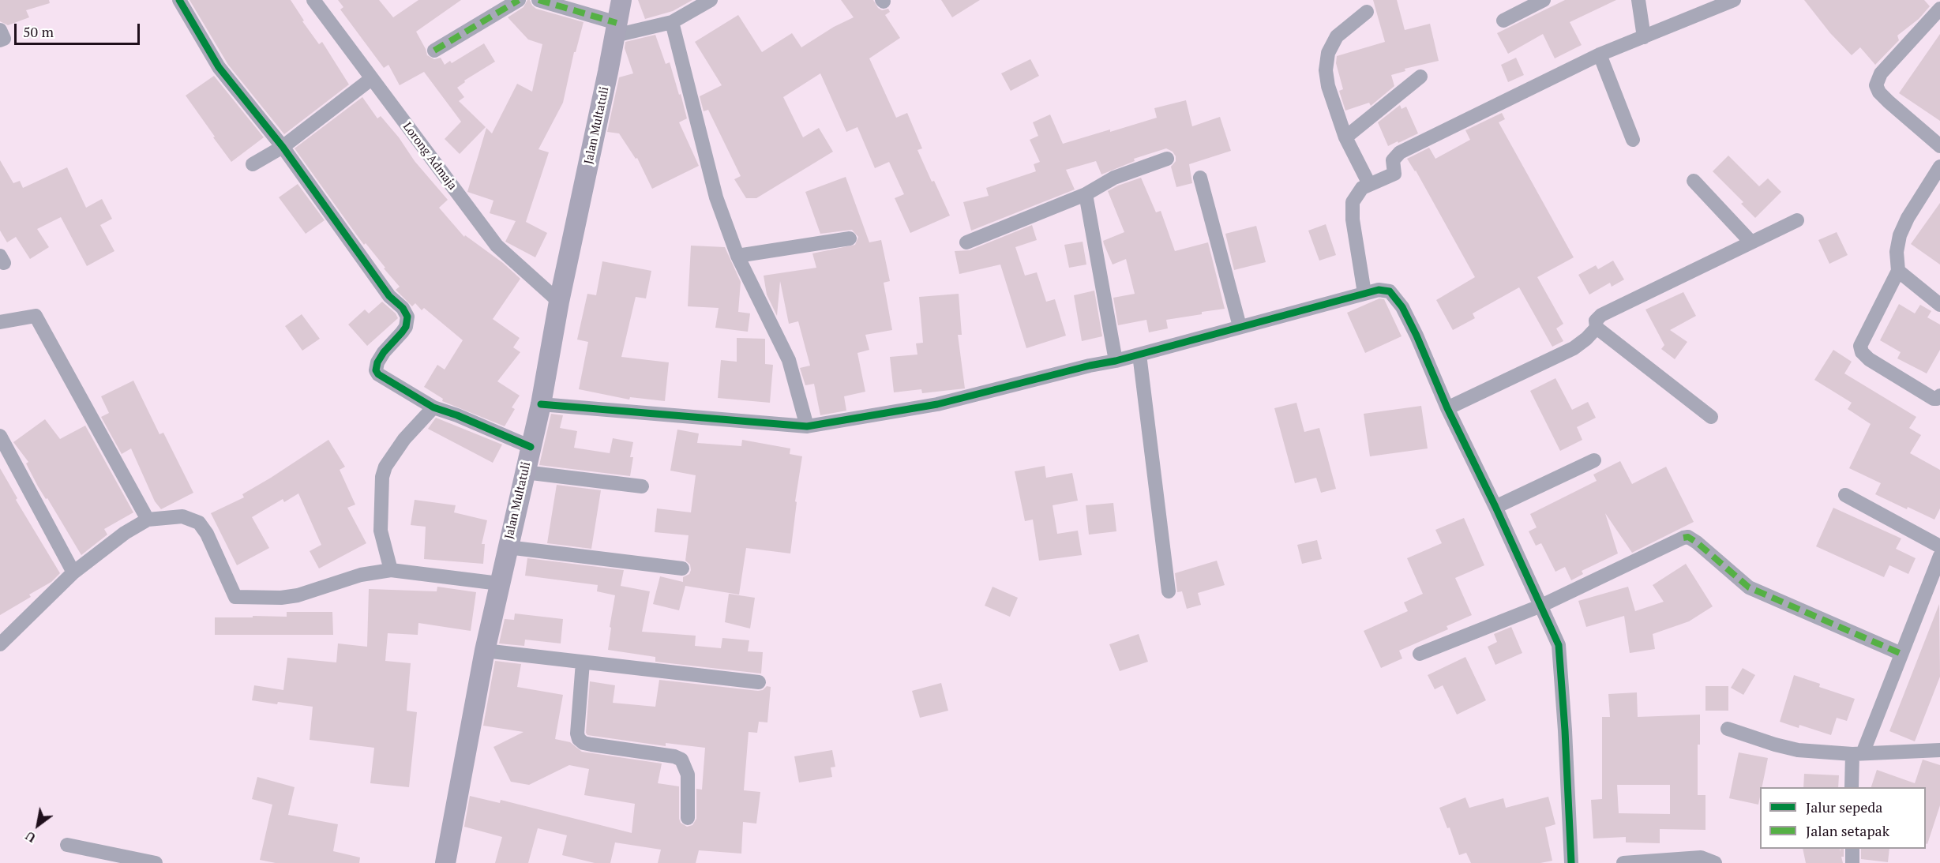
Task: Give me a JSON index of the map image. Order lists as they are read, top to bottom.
{
  "streets": {
    "main road": ["Jalan Multatuli"],
    "street": ["Lorong Admaja"]
  },
  "crossings": [
    ["Jalan Multatuli", "Lorong Admaja"]
  ],
  "legend": ["Jalur sepeda", "Jalan setapak"],
  "scale_bar": "50 m",
  "north": "bottom left"
}
